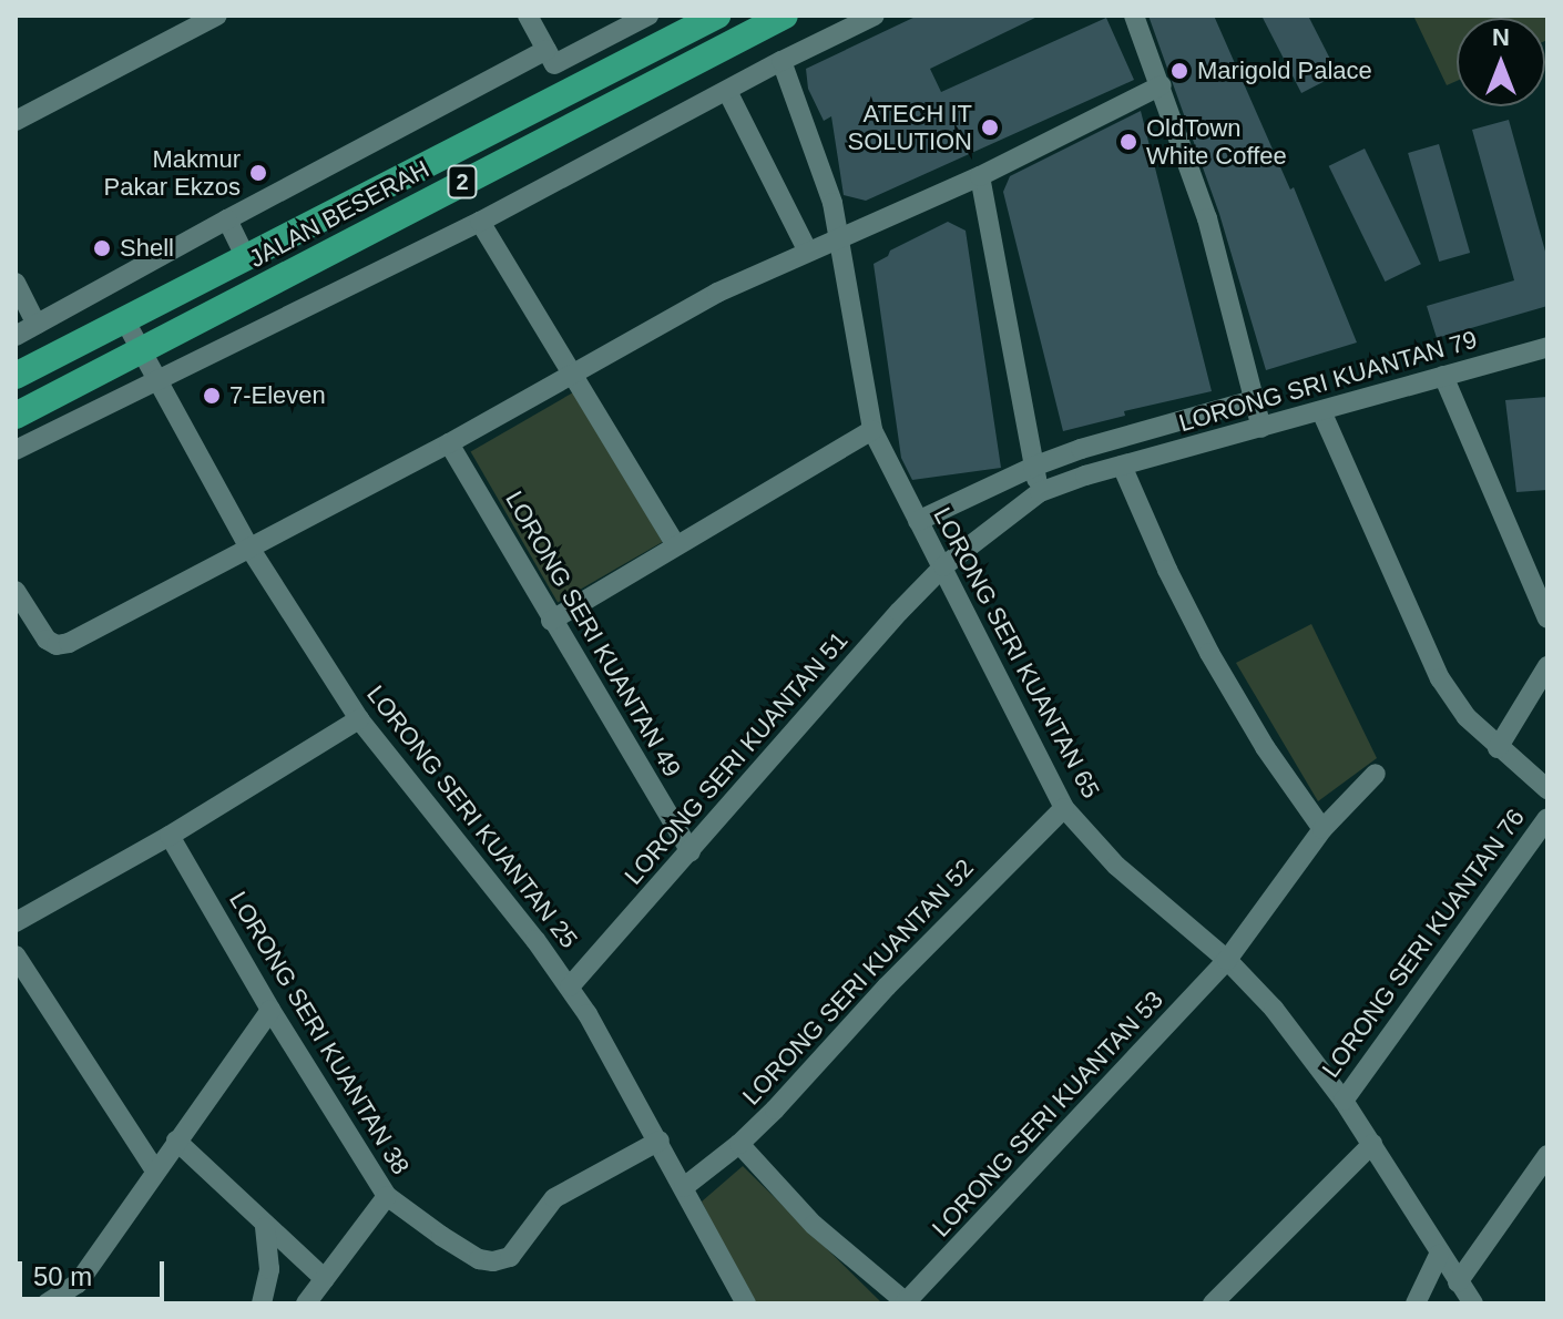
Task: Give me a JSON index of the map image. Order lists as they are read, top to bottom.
{
  "streets": {
    "highway": ["2", "JALAN BESERAH"],
    "street": [
      "LORONG SRI KUANTAN 79",
      "LORONG SERI KUANTAN 49",
      "LORONG SERI KUANTAN 65",
      "LORONG SERI KUANTAN 51",
      "LORONG SERI KUANTAN 25",
      "LORONG SERI KUANTAN 76",
      "LORONG SERI KUANTAN 52",
      "LORONG SERI KUANTAN 38",
      "LORONG SERI KUANTAN 53"
    ]
  },
  "crossings": [
    ["JALAN BESERAH", "LORONG SERI KUANTAN 25"],
    ["LORONG SRI KUANTAN 79", "LORONG SERI KUANTAN 51"],
    ["LORONG SERI KUANTAN 49", "LORONG SERI KUANTAN 51"],
    ["LORONG SERI KUANTAN 65", "LORONG SERI KUANTAN 51"],
    ["LORONG SERI KUANTAN 65", "LORONG SERI KUANTAN 76"],
    ["LORONG SERI KUANTAN 65", "LORONG SERI KUANTAN 52"],
    ["LORONG SERI KUANTAN 65", "LORONG SERI KUANTAN 53"],
    ["LORONG SERI KUANTAN 51", "LORONG SERI KUANTAN 25"],
    ["LORONG SERI KUANTAN 25", "LORONG SERI KUANTAN 52"],
    ["LORONG SERI KUANTAN 25", "LORONG SERI KUANTAN 38"]
  ],
  "places": [
    "Marigold Palace",
    "ATECH IT SOLUTION",
    "OldTown White Coffee",
    "Makmur Pakar Ekzos",
    "Shell",
    "7-Eleven"
  ],
  "scale_bar": "50 m",
  "north": "top"
}
